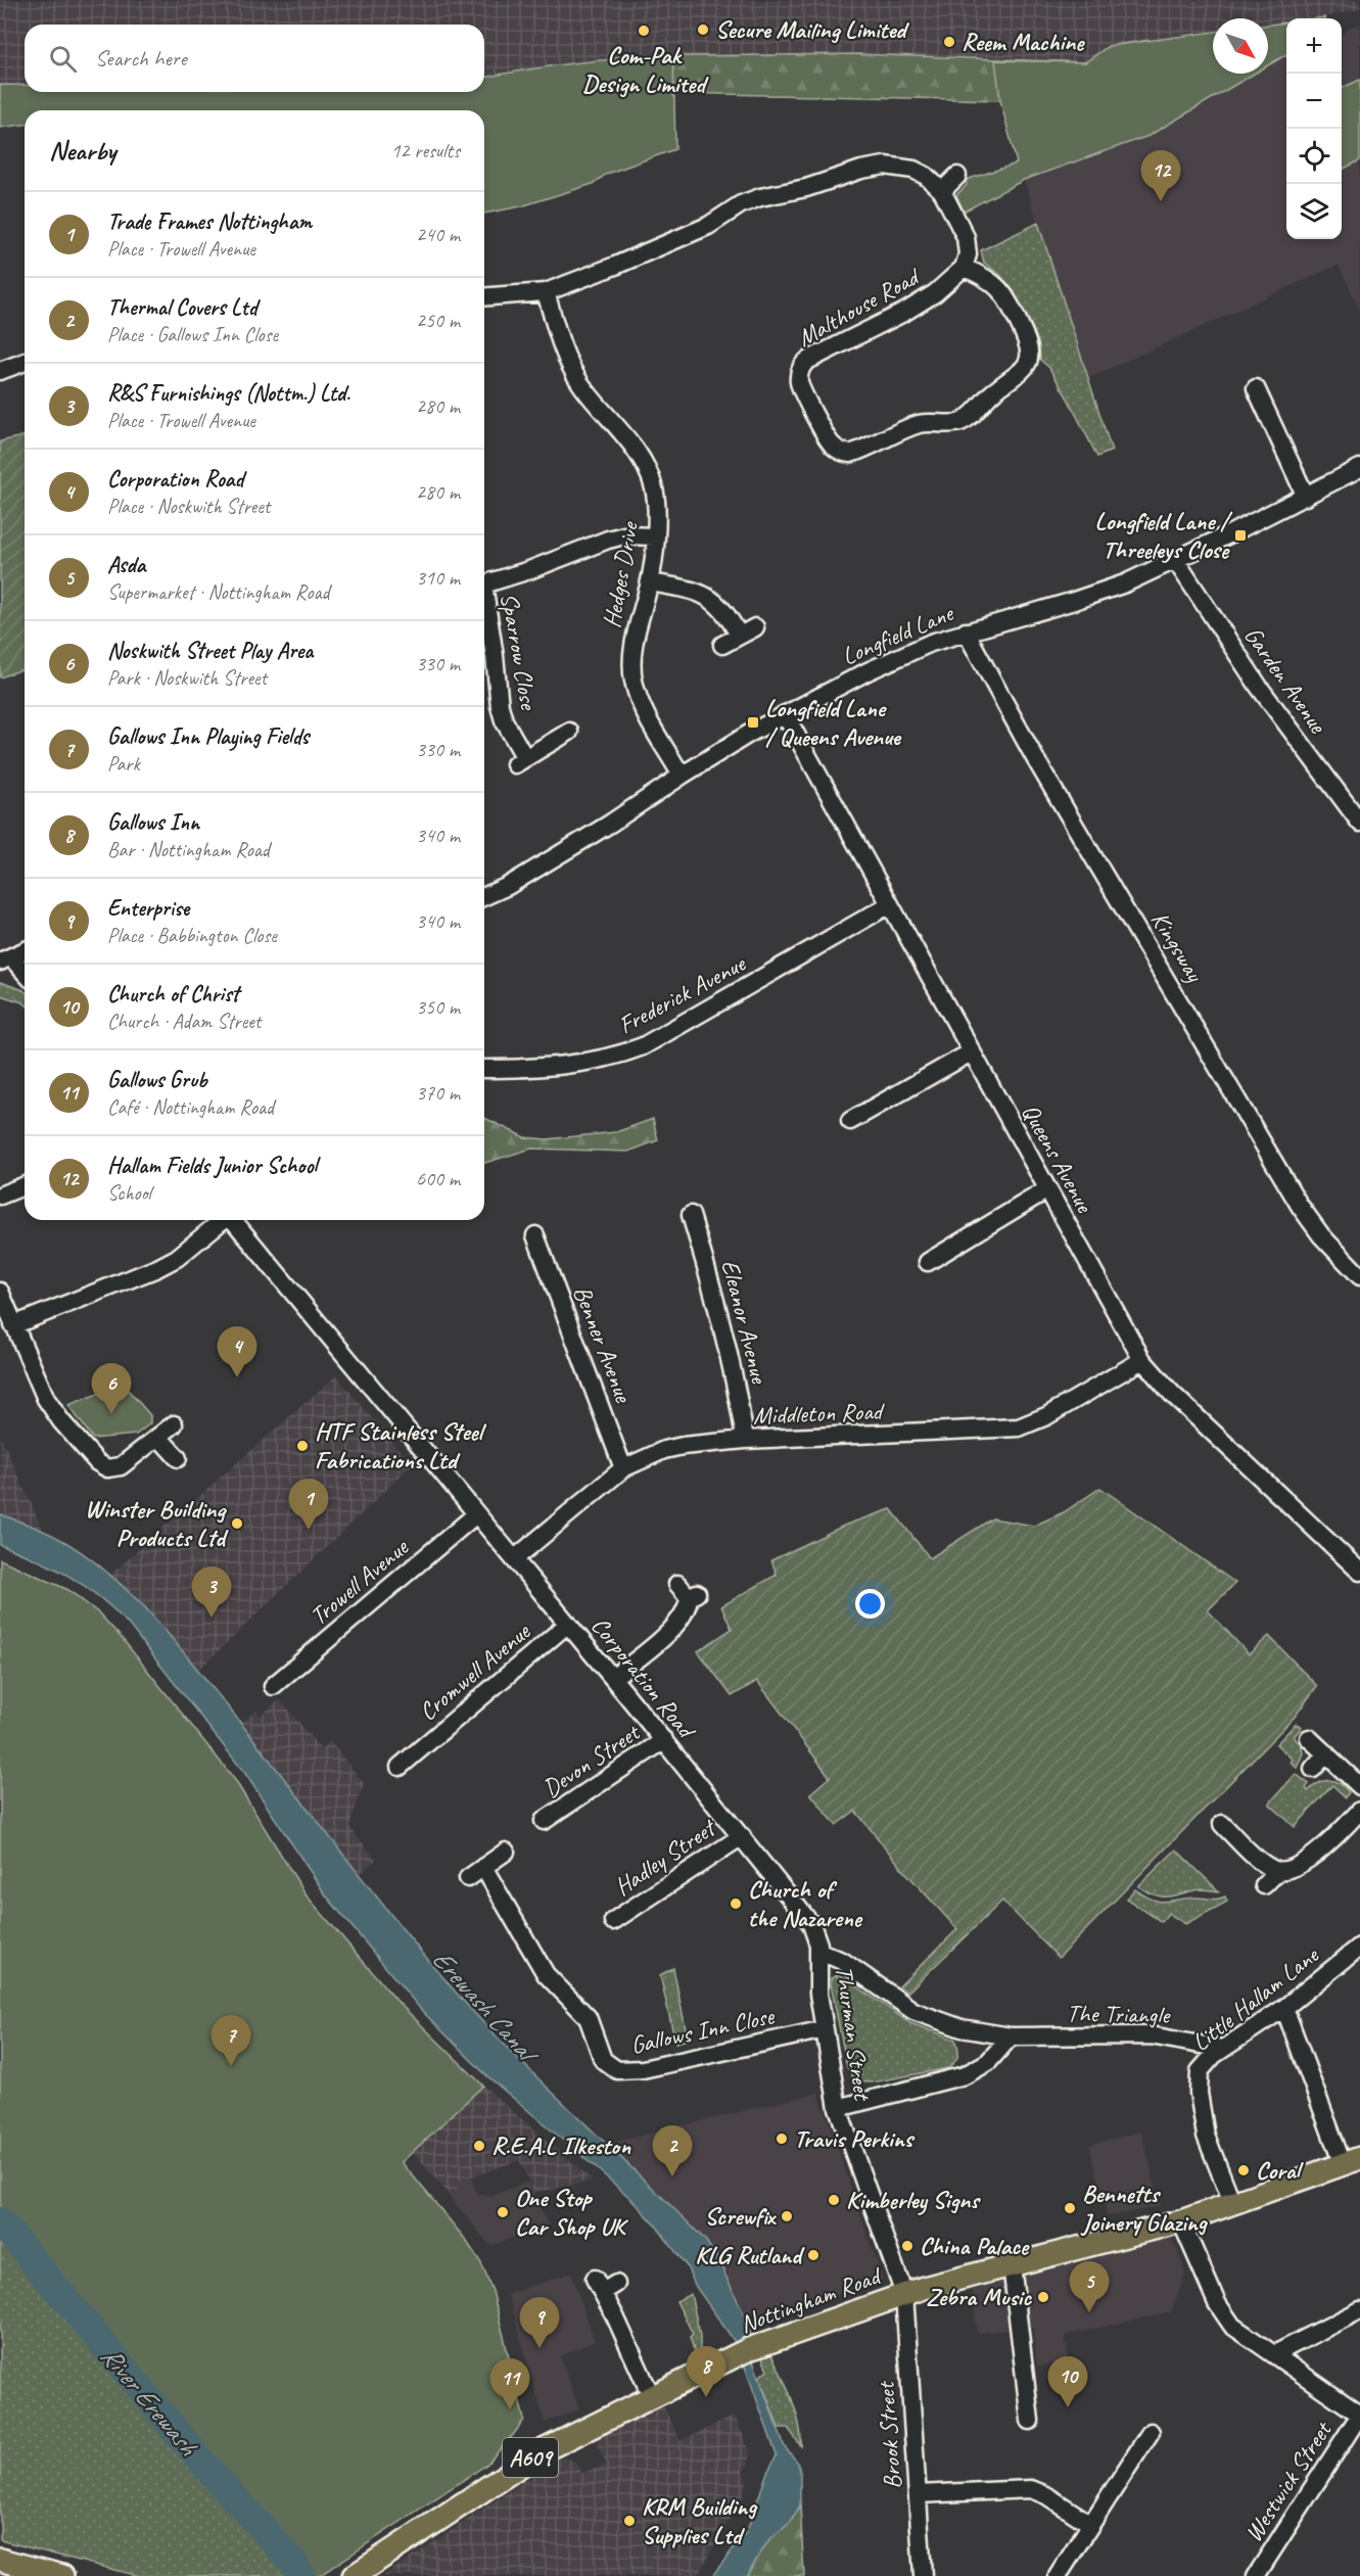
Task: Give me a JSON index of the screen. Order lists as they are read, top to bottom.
{
  "streets": {
    "main road": ["Nottingham Road", "A609"],
    "street": [
      "Malthouse Road",
      "Hedges Drive",
      "Longfield Lane",
      "Sparrow Close",
      "Garden Avenue",
      "Kingsway",
      "Frederick Avenue",
      "Queens Avenue",
      "Eleanor Avenue",
      "Benner Avenue",
      "Middleton Road",
      "Trowell Avenue",
      "Cromwell Avenue",
      "Corporation Road",
      "Devon Street",
      "Hadley Street",
      "Little Hallam Lane",
      "The Triangle",
      "Gallows Inn Close",
      "Thurman Street",
      "Brook Street",
      "Westwick Street"
    ]
  },
  "crossings": [
    ["Hedges Drive", "Longfield Lane"],
    ["Hedges Drive", "Sparrow Close"],
    ["Longfield Lane", "Garden Avenue"],
    ["Longfield Lane", "Kingsway"],
    ["Longfield Lane", "Queens Avenue"],
    ["Frederick Avenue", "Queens Avenue"],
    ["Queens Avenue", "Middleton Road"],
    ["Eleanor Avenue", "Middleton Road"],
    ["Benner Avenue", "Middleton Road"],
    ["Middleton Road", "Corporation Road"],
    ["Trowell Avenue", "Corporation Road"],
    ["Cromwell Avenue", "Corporation Road"],
    ["Corporation Road", "Devon Street"],
    ["Corporation Road", "Hadley Street"],
    ["Corporation Road", "The Triangle"],
    ["Corporation Road", "Thurman Street"],
    ["Little Hallam Lane", "The Triangle"],
    ["Little Hallam Lane", "Nottingham Road"],
    ["The Triangle", "Thurman Street"],
    ["Gallows Inn Close", "Thurman Street"],
    ["Thurman Street", "Nottingham Road"],
    ["Thurman Street", "Brook Street"],
    ["Nottingham Road", "Brook Street"]
  ],
  "water": ["Erewash Canal", "River Erewash"],
  "places": {
    "other": [
      "Secure Mailing Limited",
      "Com-Pak Design Limited",
      "Reem Machine",
      "HTF Stainless Steel Fabrications Ltd",
      "Winster Building Products Ltd",
      "Church of the Nazarene",
      "Travis Perkins",
      "R.E.A.L Ilkeston",
      "Coral",
      "Kimberley Signs",
      "Bennetts Joinery Glazing",
      "One Stop Car Shop UK",
      "Screwfix",
      "China Palace",
      "KLG Rutland",
      "Zebra Music",
      "KRM Building Supplies Ltd"
    ],
    "transit": ["Longfield Lane / Threeleys Close", "Longfield Lane / Queens Avenue"]
  },
  "north": "bottom right",
  "page": {
    "map_buttons": ["+", "−"],
    "search": "Search here",
    "heading": ["Nearby", "12 results"],
    "pins": [
      "12",
      "4",
      "6",
      "1",
      "3",
      "7",
      "2",
      "5",
      "9",
      "8",
      "10",
      "11"
    ],
    "list": [
      {
        "mark": "1",
        "name": "Trade Frames Nottingham",
        "note": "Place · Trowell Avenue",
        "value": "240 m"
      },
      {
        "mark": "2",
        "name": "Thermal Covers Ltd",
        "note": "Place · Gallows Inn Close",
        "value": "250 m"
      },
      {
        "mark": "3",
        "name": "R&S Furnishings (Nottm.) Ltd.",
        "note": "Place · Trowell Avenue",
        "value": "280 m"
      },
      {
        "mark": "4",
        "name": "Corporation Road",
        "note": "Place · Noskwith Street",
        "value": "280 m"
      },
      {
        "mark": "5",
        "name": "Asda",
        "note": "Supermarket · Nottingham Road",
        "value": "310 m"
      },
      {
        "mark": "6",
        "name": "Noskwith Street Play Area",
        "note": "Park · Noskwith Street",
        "value": "330 m"
      },
      {
        "mark": "7",
        "name": "Gallows Inn Playing Fields",
        "note": "Park",
        "value": "330 m"
      },
      {
        "mark": "8",
        "name": "Gallows Inn",
        "note": "Bar · Nottingham Road",
        "value": "340 m"
      },
      {
        "mark": "9",
        "name": "Enterprise",
        "note": "Place · Babbington Close",
        "value": "340 m"
      },
      {
        "mark": "10",
        "name": "Church of Christ",
        "note": "Church · Adam Street",
        "value": "350 m"
      },
      {
        "mark": "11",
        "name": "Gallows Grub",
        "note": "Café · Nottingham Road",
        "value": "370 m"
      },
      {
        "mark": "12",
        "name": "Hallam Fields Junior School",
        "note": "School",
        "value": "600 m"
      }
    ]
  }
}
